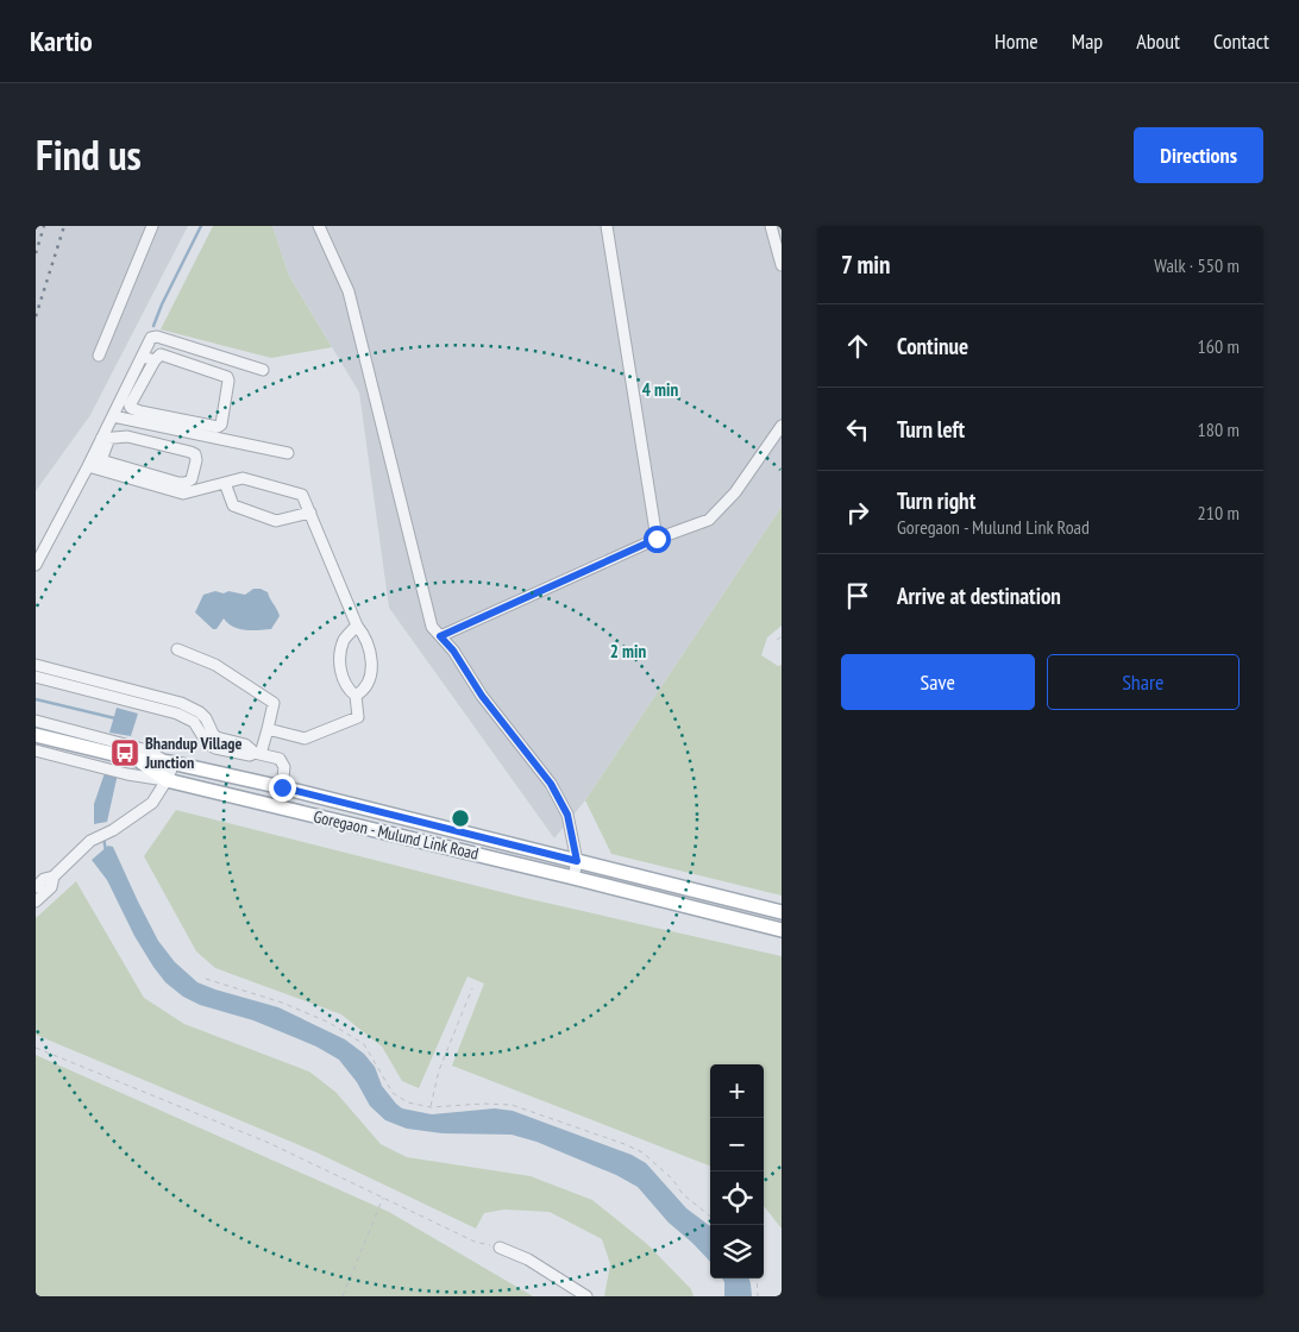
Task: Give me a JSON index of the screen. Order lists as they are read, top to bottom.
{
  "streets": {
    "main road": ["Goregaon - Mulund Link Road"]
  },
  "places": {
    "bus stop": ["Bhandup Village Junction"]
  },
  "page": {
    "header": "Kartio",
    "nav": [
      "Home",
      "Map",
      "About",
      "Contact"
    ],
    "title": "Find us",
    "buttons": [
      "Directions",
      ["Save", "Share"]
    ],
    "heading": ["7 min", "Walk · 550 m"],
    "list": [
      ["Continue", "160 m"],
      ["Turn left", "180 m"],
      ["Turn right", "Goregaon - Mulund Link Road", "210 m"],
      "Arrive at destination"
    ],
    "map_buttons": ["+", "−"]
  },
  "rings": ["4 min", "2 min"]
}
